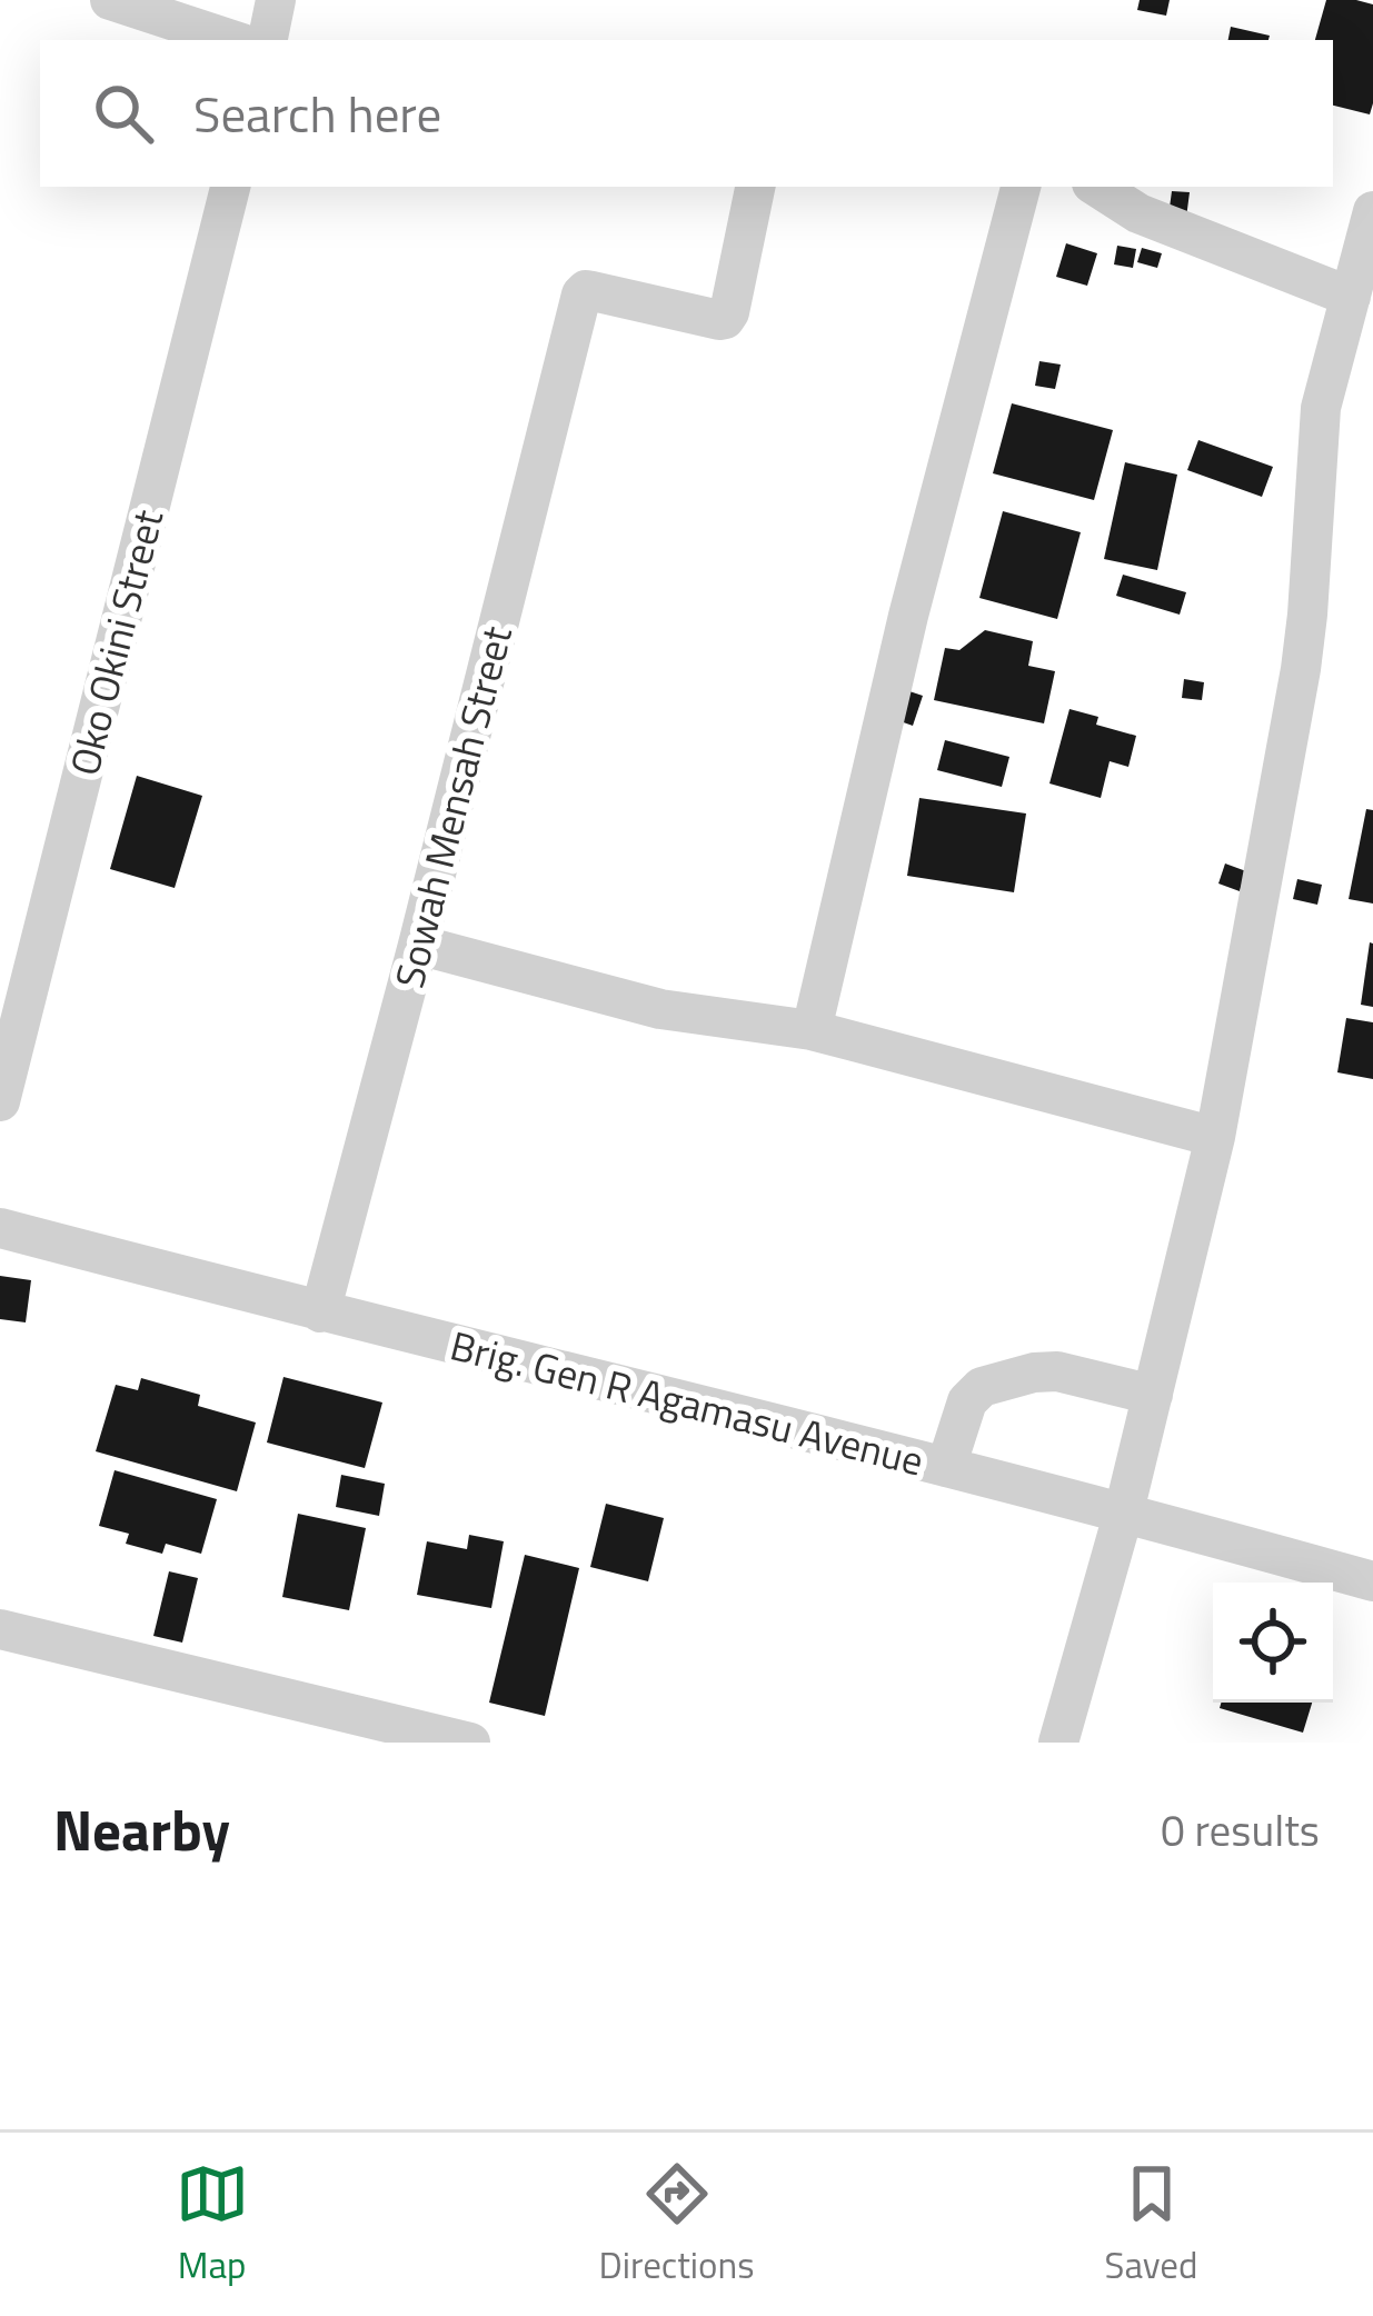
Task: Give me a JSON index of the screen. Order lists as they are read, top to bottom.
{
  "streets": {
    "street": ["Oko Okini Street", "Sowah Mensah Street", "Brig. Gen R Agamasu Avenue"]
  },
  "crossings": [
    ["Sowah Mensah Street", "Brig. Gen R Agamasu Avenue"]
  ],
  "page": {
    "search": "Search here",
    "heading": ["Nearby", "0 results"],
    "nav": ["Map", "Directions", "Saved"]
  }
}
